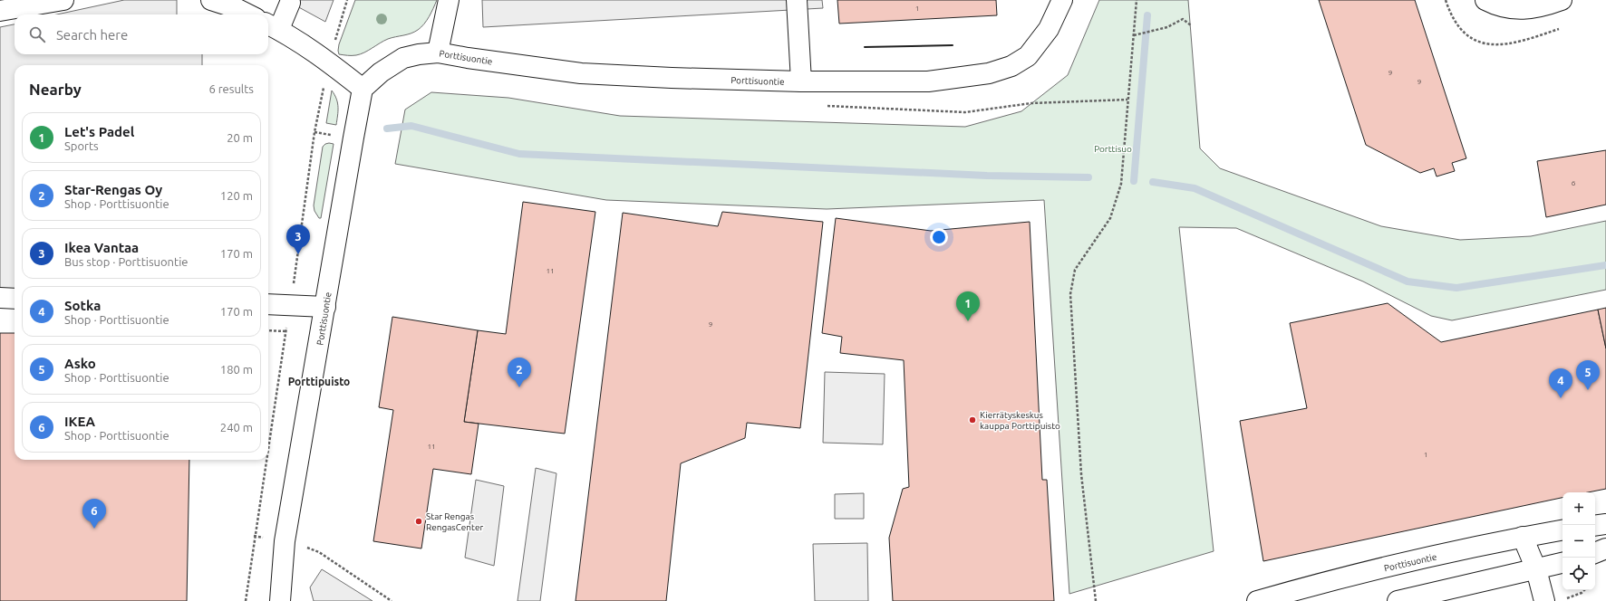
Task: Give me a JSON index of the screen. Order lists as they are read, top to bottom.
{
  "streets": {
    "street": ["Porttisuontie"]
  },
  "districts": ["Porttipuisto"],
  "parks": ["Porttisuo"],
  "places": ["Kierrätyskeskus kauppa Porttipuisto", "Star Rengas RengasCenter"],
  "house_numbers": [
    "1",
    "9",
    "9",
    "6",
    "11",
    "9",
    "11",
    "1"
  ],
  "page": {
    "search": "Search here",
    "heading": ["Nearby", "6 results"],
    "list": [
      {
        "mark": "1",
        "name": "Let's Padel",
        "note": "Sports",
        "value": "20 m"
      },
      {
        "mark": "2",
        "name": "Star-Rengas Oy",
        "note": "Shop · Porttisuontie",
        "value": "120 m"
      },
      {
        "mark": "3",
        "name": "Ikea Vantaa",
        "note": "Bus stop · Porttisuontie",
        "value": "170 m"
      },
      {
        "mark": "4",
        "name": "Sotka",
        "note": "Shop · Porttisuontie",
        "value": "170 m"
      },
      {
        "mark": "5",
        "name": "Asko",
        "note": "Shop · Porttisuontie",
        "value": "180 m"
      },
      {
        "mark": "6",
        "name": "IKEA",
        "note": "Shop · Porttisuontie",
        "value": "240 m"
      }
    ],
    "pins": [
      "3",
      "1",
      "2",
      "5",
      "4",
      "6"
    ],
    "map_buttons": ["+", "−"]
  }
}
